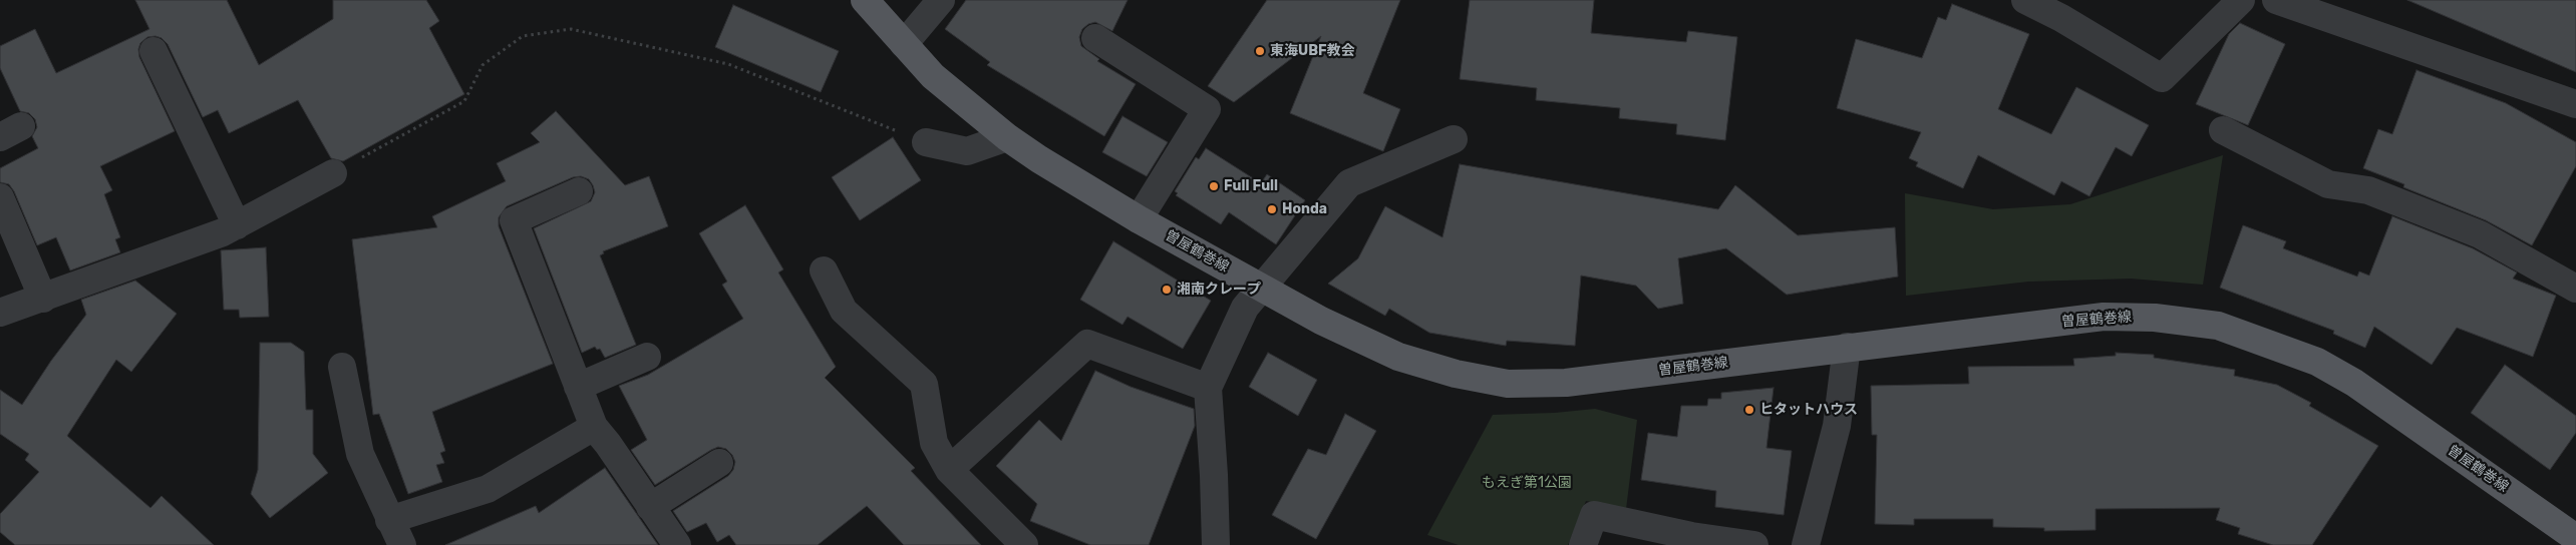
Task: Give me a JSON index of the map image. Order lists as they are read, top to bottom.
{
  "streets": {
    "main road": ["曽屋鶴巻線"]
  },
  "parks": ["もえぎ第1公園"],
  "places": [
    "東海UBF教会",
    "Full Full",
    "Honda",
    "湘南クレープ",
    "ヒタットハウス"
  ]
}
